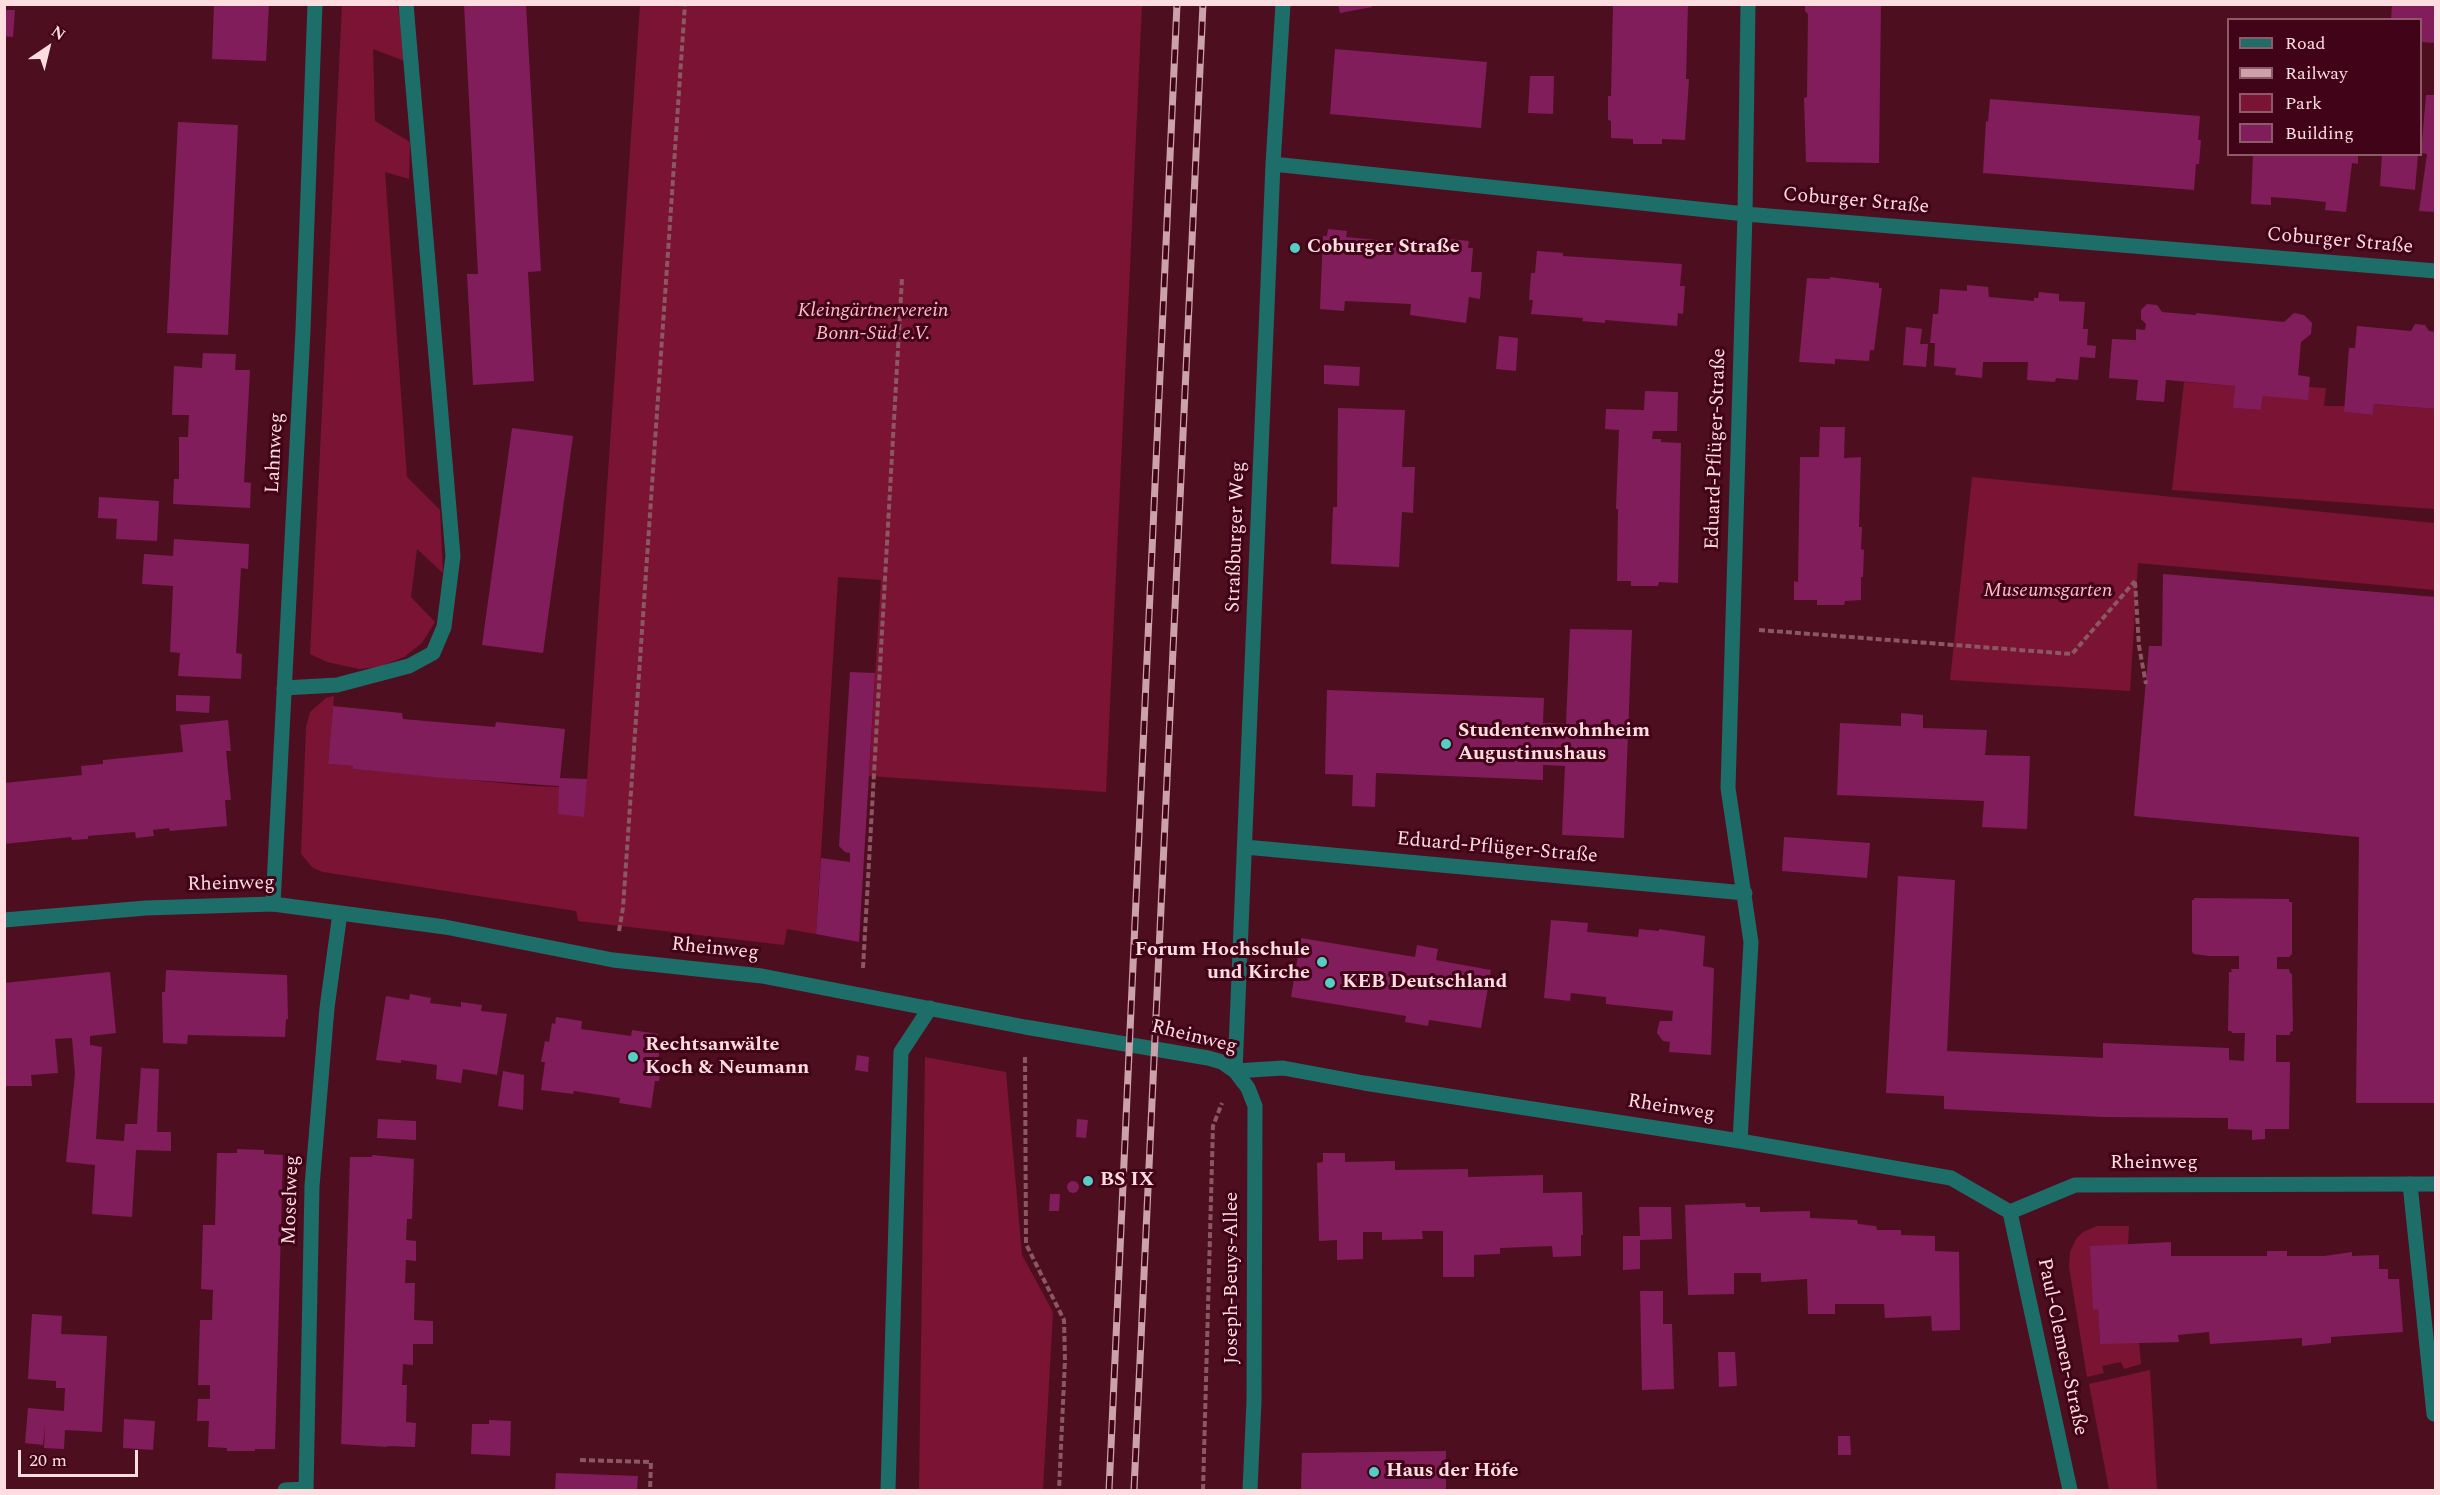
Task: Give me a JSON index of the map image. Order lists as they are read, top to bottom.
{
  "streets": {
    "street": [
      "Coburger Straße",
      "Eduard-Pflüger-Straße",
      "Lahnweg",
      "Straßburger Weg",
      "Rheinweg",
      "Moselweg",
      "Joseph-Beuys-Allee",
      "Paul-Clemen-Straße"
    ]
  },
  "crossings": [
    ["Coburger Straße", "Eduard-Pflüger-Straße"],
    ["Coburger Straße", "Straßburger Weg"],
    ["Eduard-Pflüger-Straße", "Straßburger Weg"],
    ["Eduard-Pflüger-Straße", "Rheinweg"],
    ["Lahnweg", "Rheinweg"],
    ["Straßburger Weg", "Rheinweg"],
    ["Straßburger Weg", "Joseph-Beuys-Allee"],
    ["Rheinweg", "Moselweg"],
    ["Rheinweg", "Joseph-Beuys-Allee"],
    ["Rheinweg", "Paul-Clemen-Straße"]
  ],
  "parks": ["Kleingärtnerverein Bonn-Süd e.V.", "Museumsgarten"],
  "places": [
    "Coburger Straße",
    "Studentenwohnheim Augustinushaus",
    "Forum Hochschule und Kirche",
    "KEB Deutschland",
    "Rechtsanwälte Koch & Neumann",
    "BS IX",
    "Haus der Höfe"
  ],
  "legend": [
    "Road",
    "Railway",
    "Park",
    "Building"
  ],
  "scale_bar": "20 m",
  "north": "top right"
}
